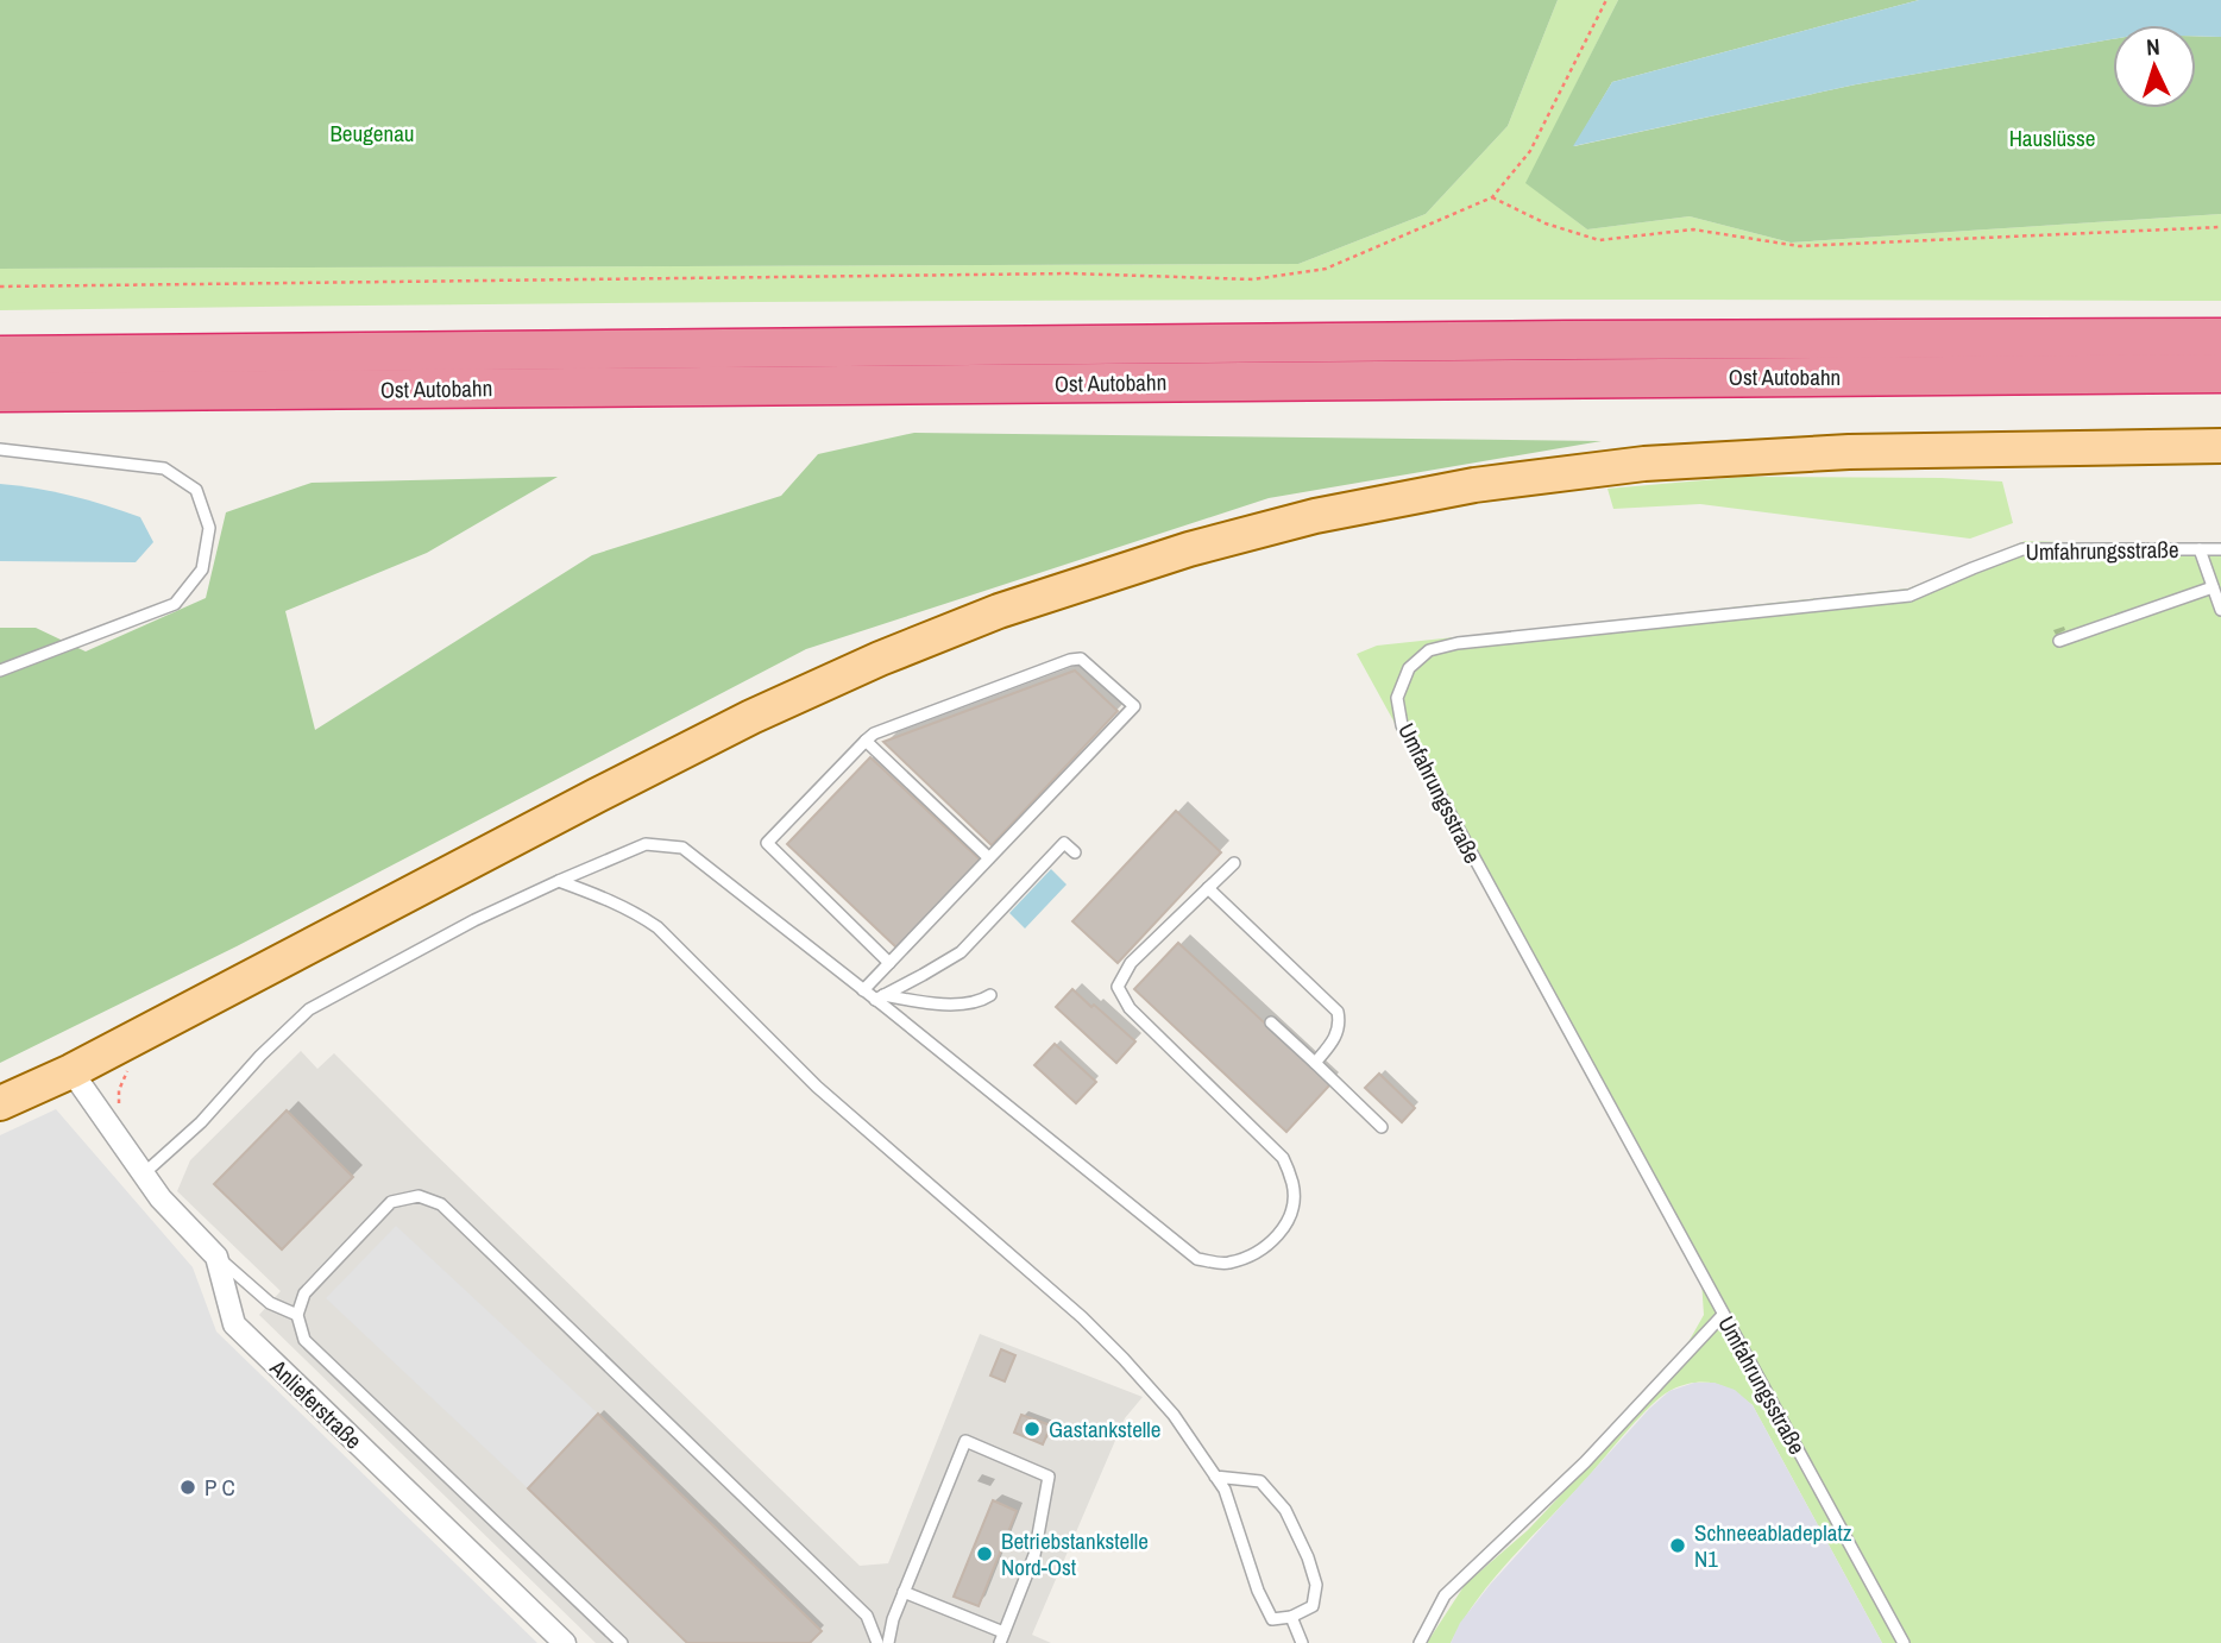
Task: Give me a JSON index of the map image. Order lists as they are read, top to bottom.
{
  "streets": {
    "highway": ["Ost Autobahn"],
    "street": ["Anlieferstraße"],
    "lane": ["Umfahrungsstraße"]
  },
  "parks": ["Beugenau", "Hauslüsse"],
  "places": [
    "Gastankstelle",
    "P C",
    "Schneeabladeplatz N1",
    "Betriebstankstelle Nord-Ost"
  ],
  "north": "top"
}
